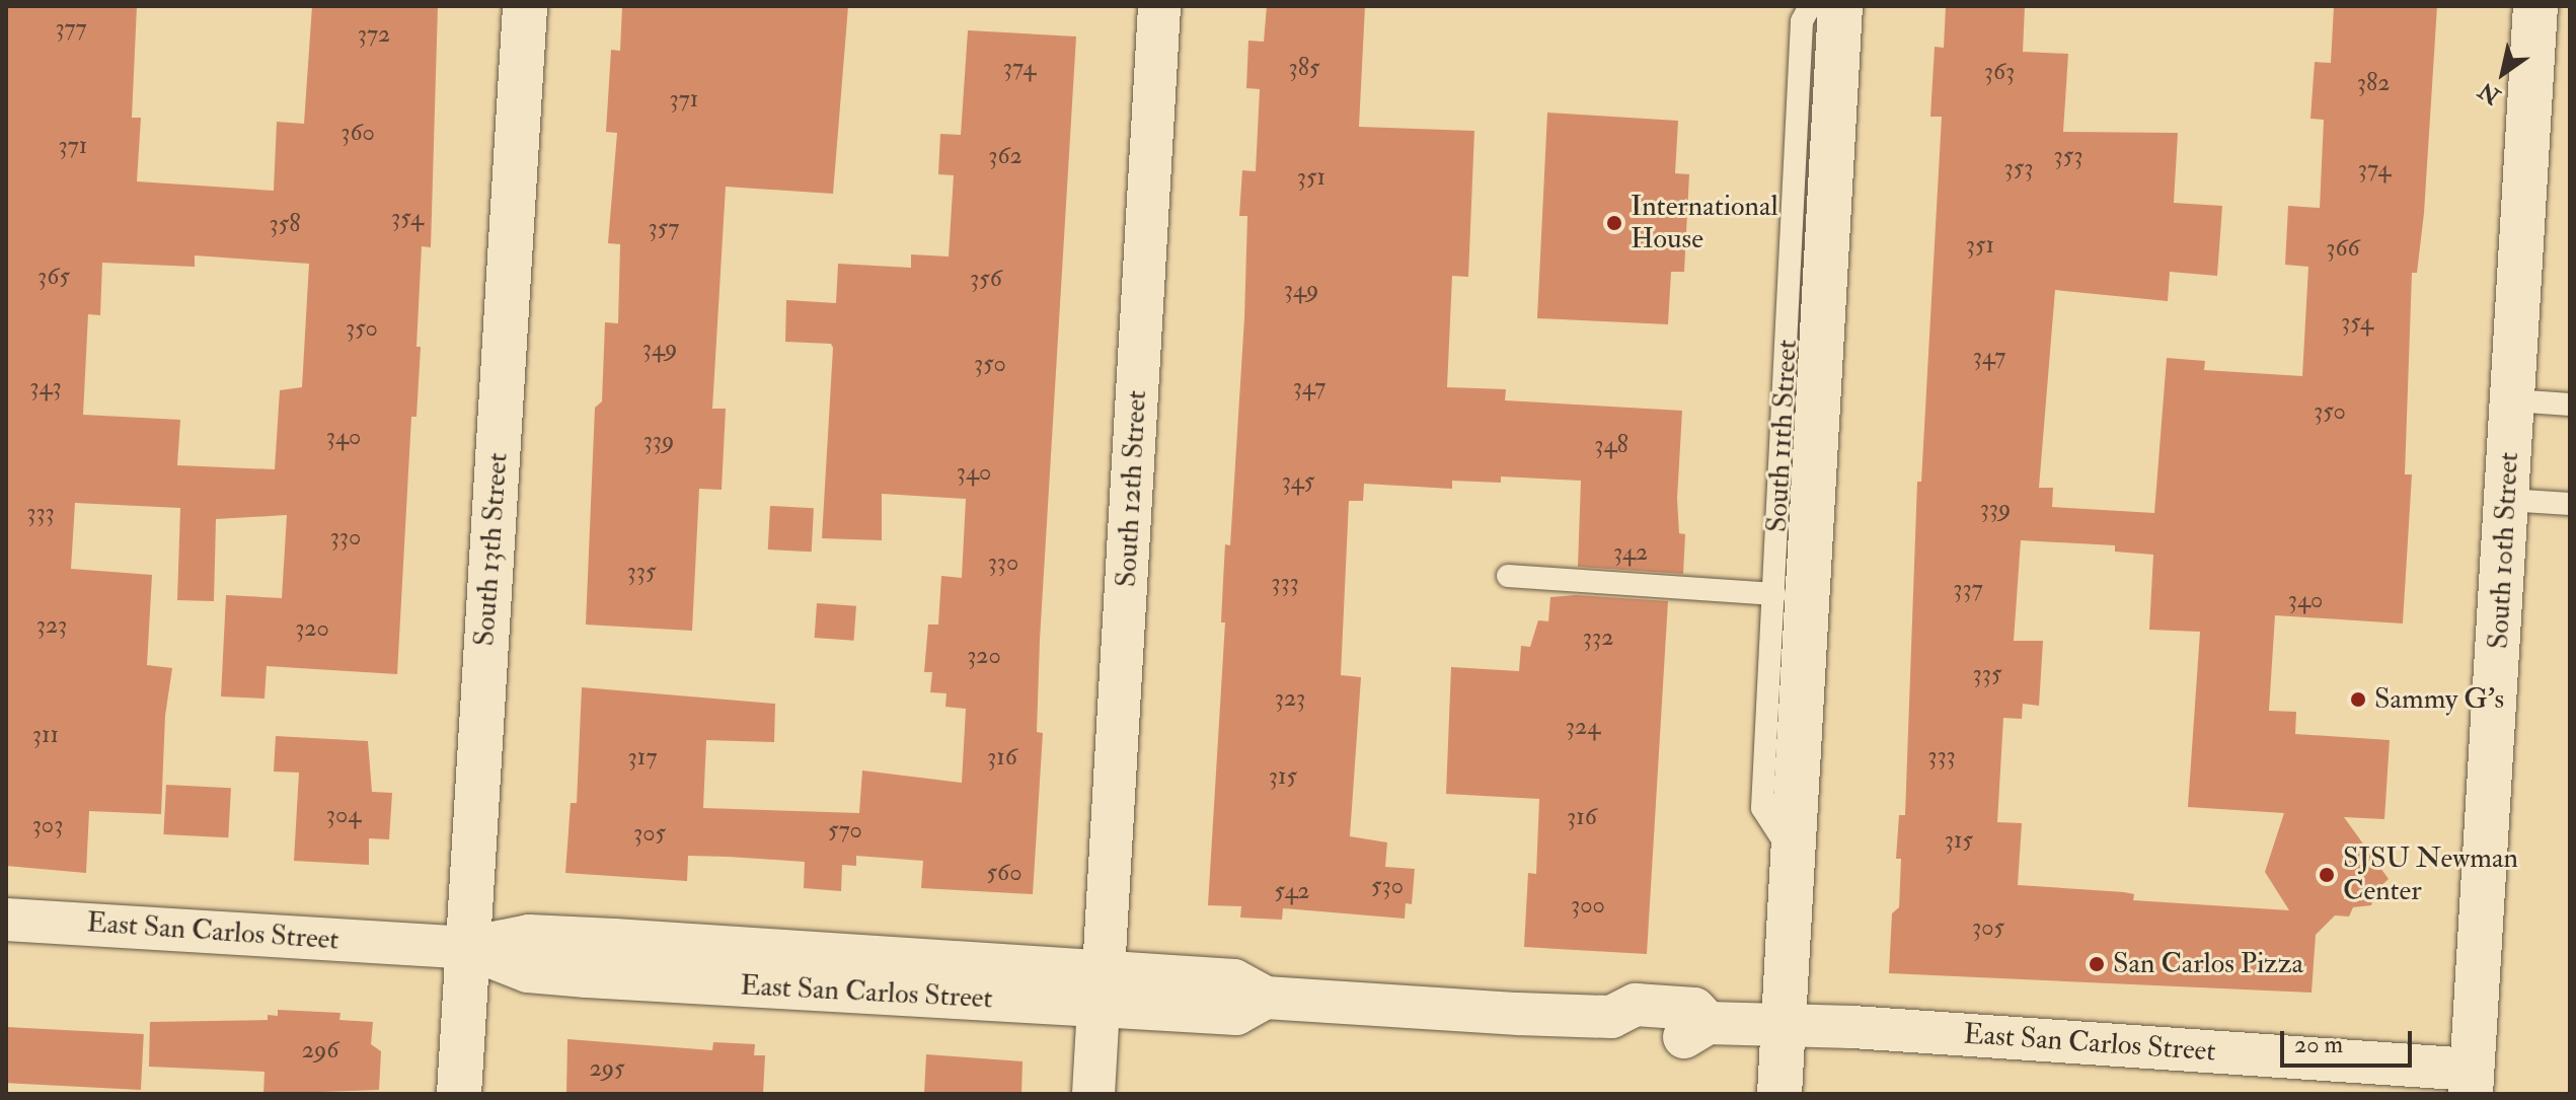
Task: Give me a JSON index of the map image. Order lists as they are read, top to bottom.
{
  "streets": {
    "main road": ["South 11th Street", "South 13th Street", "South 10th Street"],
    "street": ["South 12th Street", "East San Carlos Street"]
  },
  "crossings": [
    ["South 11th Street", "East San Carlos Street"],
    ["South 12th Street", "East San Carlos Street"],
    ["South 13th Street", "East San Carlos Street"],
    ["South 10th Street", "East San Carlos Street"]
  ],
  "places": [
    "International House",
    "Sammy G’s",
    "SJSU Newman Center",
    "San Carlos Pizza"
  ],
  "house_numbers": [
    "377",
    "372",
    "374",
    "385",
    "363",
    "382",
    "371",
    "360",
    "371",
    "362",
    "353",
    "353",
    "374",
    "351",
    "354",
    "358",
    "357",
    "351",
    "366",
    "365",
    "356",
    "349",
    "354",
    "350",
    "349",
    "347",
    "350",
    "343",
    "347",
    "350",
    "340",
    "339",
    "348",
    "340",
    "345",
    "339",
    "333",
    "330",
    "342",
    "330",
    "335",
    "333",
    "337",
    "340",
    "323",
    "320",
    "332",
    "320",
    "335",
    "323",
    "324",
    "311",
    "333",
    "317",
    "316",
    "315",
    "304",
    "316",
    "303",
    "570",
    "305",
    "315",
    "560",
    "530",
    "542",
    "300",
    "305",
    "296",
    "295"
  ],
  "scale_bar": "20 m",
  "north": "bottom left"
}
